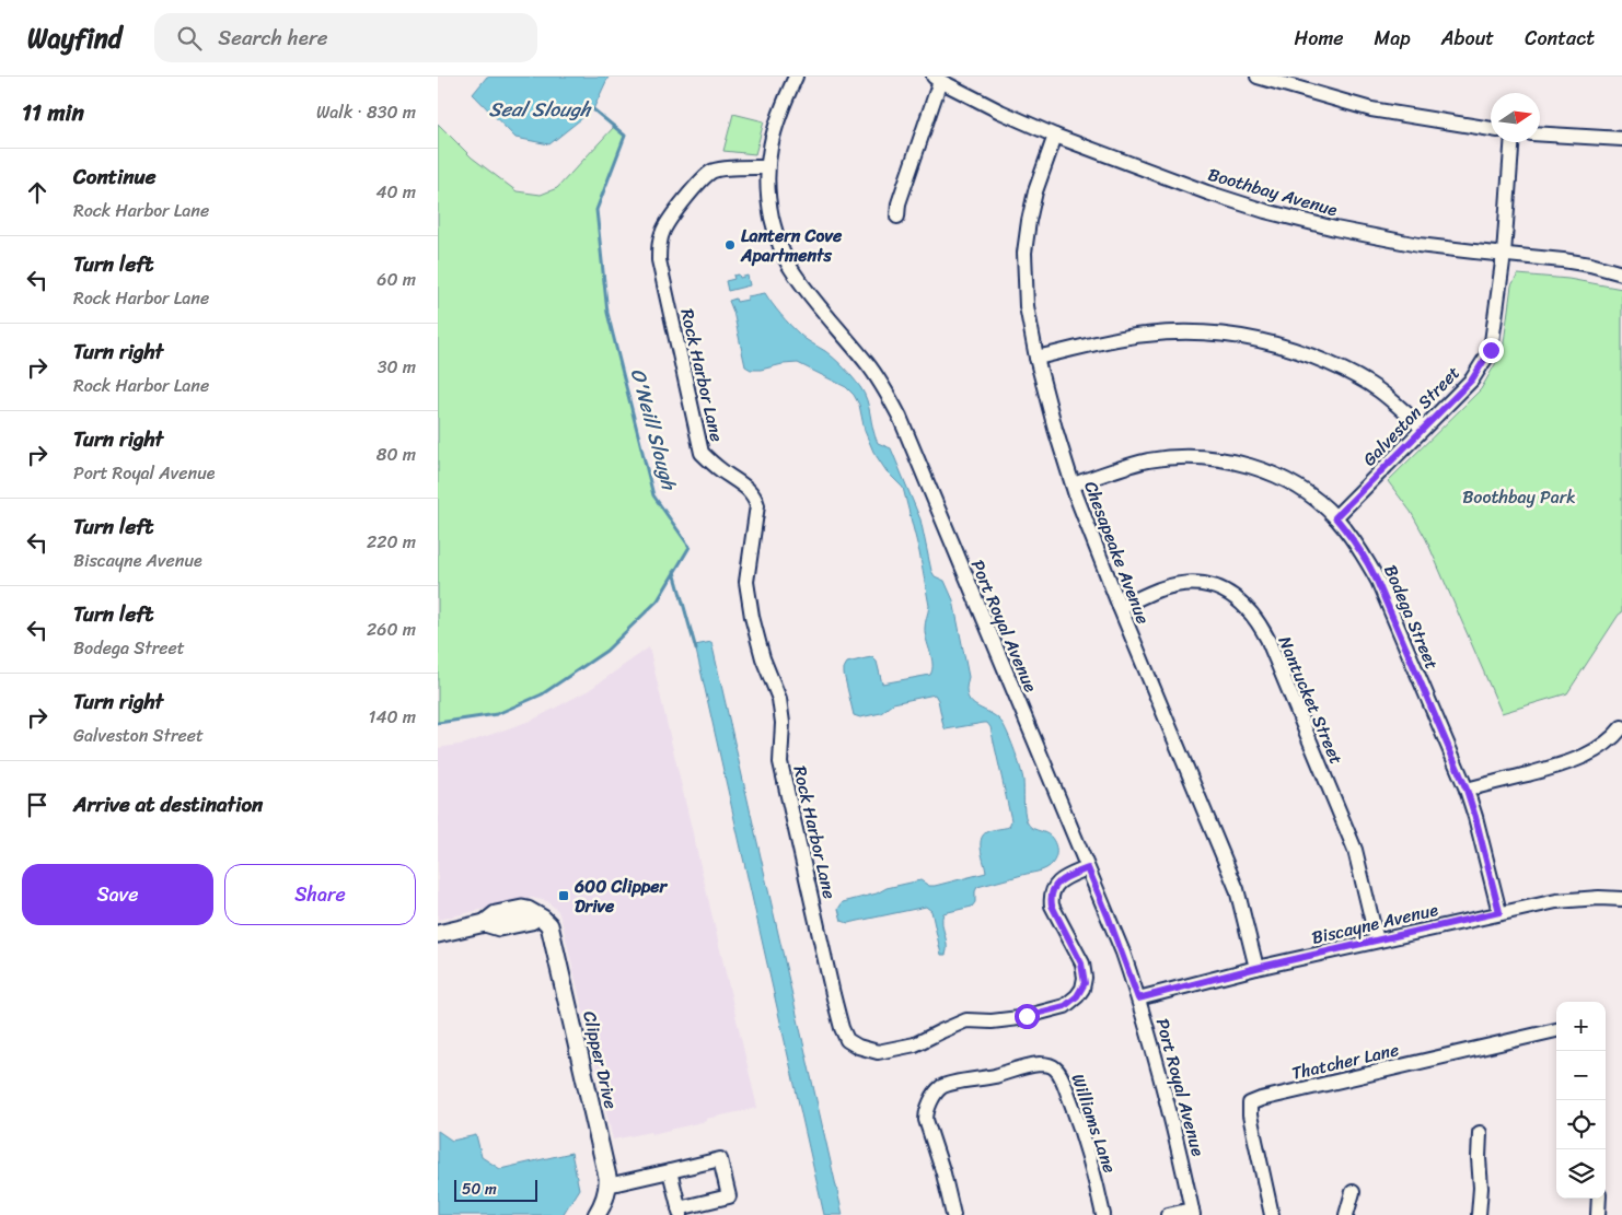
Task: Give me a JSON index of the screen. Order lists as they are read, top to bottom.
{
  "streets": {
    "street": [
      "Boothbay Avenue",
      "Rock Harbor Lane",
      "Galveston Street",
      "Chesapeake Avenue",
      "Bodega Street",
      "Port Royal Avenue",
      "Nantucket Street",
      "Biscayne Avenue",
      "Clipper Drive",
      "Thatcher Lane",
      "Williams Lane"
    ]
  },
  "crossings": [
    ["Boothbay Avenue", "Galveston Street"],
    ["Boothbay Avenue", "Chesapeake Avenue"],
    ["Rock Harbor Lane", "Port Royal Avenue"],
    ["Galveston Street", "Bodega Street"],
    ["Chesapeake Avenue", "Bodega Street"],
    ["Chesapeake Avenue", "Nantucket Street"],
    ["Chesapeake Avenue", "Biscayne Avenue"],
    ["Bodega Street", "Biscayne Avenue"],
    ["Port Royal Avenue", "Biscayne Avenue"],
    ["Nantucket Street", "Biscayne Avenue"]
  ],
  "water": ["Seal Slough", "O'Neill Slough"],
  "parks": ["Boothbay Park"],
  "places": {
    "other": ["Lantern Cove Apartments"],
    "transit": ["600 Clipper Drive"]
  },
  "scale_bar": "50 m",
  "north": "right",
  "page": {
    "header": "Wayfind",
    "search": "Search here",
    "nav": [
      "Home",
      "Map",
      "About",
      "Contact"
    ],
    "heading": ["11 min", "Walk · 830 m"],
    "list": [
      ["Continue", "Rock Harbor Lane", "40 m"],
      ["Turn left", "Rock Harbor Lane", "60 m"],
      ["Turn right", "Rock Harbor Lane", "30 m"],
      ["Turn right", "Port Royal Avenue", "80 m"],
      ["Turn left", "Biscayne Avenue", "220 m"],
      ["Turn left", "Bodega Street", "260 m"],
      ["Turn right", "Galveston Street", "140 m"],
      "Arrive at destination"
    ],
    "buttons": ["Save", "Share"],
    "map_buttons": ["+", "−"],
    "scale": "50 m"
  }
}
